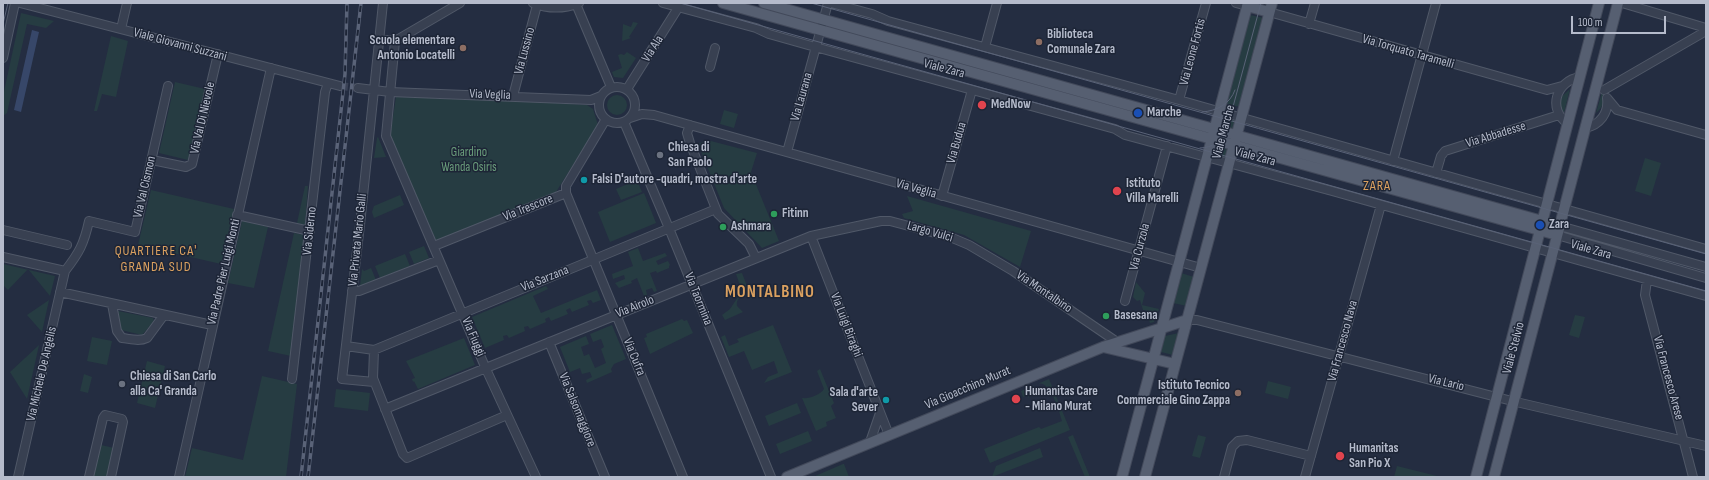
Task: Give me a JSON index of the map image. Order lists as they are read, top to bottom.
{
  "streets": {
    "main road": [
      "Viale Zara",
      "Viale Marche",
      "Viale Stelvio",
      "Via Gioacchino Murat"
    ],
    "street": [
      "Viale Giovanni Suzzani",
      "Via Ala",
      "Via Lussino",
      "Via Leone Fortis",
      "Via Torquato Taramelli",
      "Via Veglia",
      "Via Laurana",
      "Via Val Di Nievole",
      "Via Abbadesse",
      "Via Budua",
      "Via Val Cismon",
      "Via Trescore",
      "Via Siderno",
      "Largo Vulci",
      "Via Privata Mario Galli",
      "Via Curzola",
      "Via Padre Pier Luigi Monti",
      "Via Sarzana",
      "Via Montalbino",
      "Via Taormina",
      "Via Airolo",
      "Via Luigi Biraghi",
      "Via Fiuggi",
      "Via Francesco Nava",
      "Via Cufra",
      "Via Michele De Angelis",
      "Via Francesco Arese",
      "Via Lario",
      "Via Salsomaggiore"
    ]
  },
  "crossings": [
    ["Viale Giovanni Suzzani", "Via Val Di Nievole"],
    ["Viale Giovanni Suzzani", "Via Siderno"],
    ["Viale Giovanni Suzzani", "Via Padre Pier Luigi Monti"],
    ["Via Ala", "Viale Zara"],
    ["Via Ala", "Via Veglia"],
    ["Via Ala", "Via Trescore"],
    ["Via Ala", "Via Taormina"],
    ["Via Lussino", "Via Veglia"],
    ["Via Torquato Taramelli", "Viale Marche"],
    ["Viale Zara", "Via Laurana"],
    ["Viale Zara", "Viale Marche"],
    ["Viale Zara", "Via Budua"],
    ["Viale Zara", "Via Curzola"],
    ["Viale Zara", "Via Francesco Nava"],
    ["Viale Zara", "Viale Stelvio"],
    ["Viale Zara", "Via Francesco Arese"],
    ["Via Veglia", "Via Laurana"],
    ["Via Veglia", "Viale Marche"],
    ["Via Veglia", "Via Budua"],
    ["Via Veglia", "Via Trescore"],
    ["Via Veglia", "Via Privata Mario Galli"],
    ["Via Veglia", "Via Curzola"],
    ["Via Veglia", "Via Taormina"],
    ["Via Val Di Nievole", "Via Val Cismon"],
    ["Viale Marche", "Via Lario"],
    ["Viale Marche", "Via Gioacchino Murat"],
    ["Via Val Cismon", "Via Michele De Angelis"],
    ["Via Trescore", "Via Taormina"],
    ["Via Trescore", "Via Fiuggi"],
    ["Via Trescore", "Via Cufra"],
    ["Largo Vulci", "Via Montalbino"],
    ["Largo Vulci", "Via Airolo"],
    ["Via Sarzana", "Via Taormina"],
    ["Via Sarzana", "Via Fiuggi"],
    ["Via Sarzana", "Via Cufra"],
    ["Via Montalbino", "Via Gioacchino Murat"],
    ["Via Taormina", "Via Airolo"],
    ["Via Airolo", "Via Luigi Biraghi"],
    ["Via Airolo", "Via Fiuggi"],
    ["Via Airolo", "Via Cufra"],
    ["Via Airolo", "Via Salsomaggiore"],
    ["Via Luigi Biraghi", "Via Gioacchino Murat"],
    ["Via Francesco Nava", "Via Lario"],
    ["Viale Stelvio", "Via Lario"],
    ["Via Francesco Arese", "Via Lario"]
  ],
  "districts": ["ZARA", "QUARTIERE CA' GRANDA SUD", "MONTALBINO"],
  "parks": ["Giardino Wanda Osiris"],
  "places": [
    "Biblioteca Comunale Zara",
    "Scuola elementare Antonio Locatelli",
    "MedNow",
    "Marche",
    "Chiesa di San Paolo",
    "Falsi D'autore -quadri, mostra d'arte",
    "Istituto Villa Marelli",
    "Fitinn",
    "Zara",
    "Ashmara",
    "Basesana",
    "Chiesa di San Carlo alla Ca' Granda",
    "Istituto Tecnico Commerciale Gino Zappa",
    "Humanitas Care - Milano Murat",
    "Sala d'arte Sever",
    "Humanitas San Pio X"
  ],
  "scale_bar": "100 m"
}
